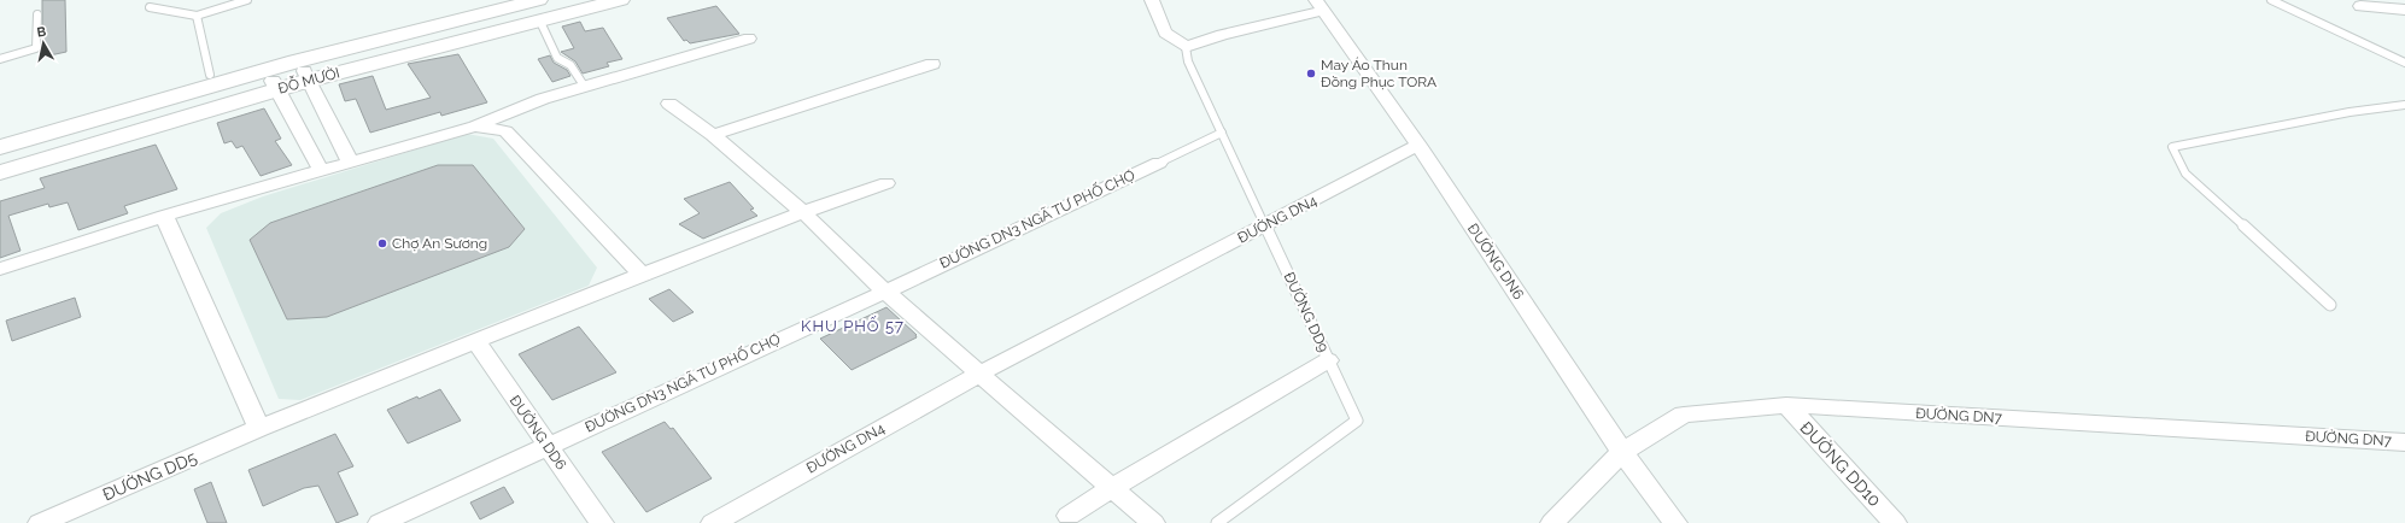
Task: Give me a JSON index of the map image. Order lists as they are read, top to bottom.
{
  "streets": {
    "highway": ["ĐỖ MƯỜI"],
    "street": [
      "ĐƯỜNG DN3 NGÃ TƯ PHỐ CHỢ",
      "ĐƯỜNG DN4",
      "ĐƯỜNG DN6",
      "ĐƯỜNG DN7",
      "ĐƯỜNG DD6",
      "ĐƯỜNG DD10",
      "ĐƯỜNG DD5"
    ],
    "lane": ["ĐƯỜNG DD9"]
  },
  "crossings": [
    ["ĐƯỜNG DN3 NGÃ TƯ PHỐ CHỢ", "ĐƯỜNG DD9"],
    ["ĐƯỜNG DN3 NGÃ TƯ PHỐ CHỢ", "ĐƯỜNG DD6"],
    ["ĐƯỜNG DN4", "ĐƯỜNG DN6"],
    ["ĐƯỜNG DN4", "ĐƯỜNG DD9"],
    ["ĐƯỜNG DN6", "ĐƯỜNG DN7"],
    ["ĐƯỜNG DN7", "ĐƯỜNG DD10"],
    ["ĐƯỜNG DD6", "ĐƯỜNG DD5"]
  ],
  "districts": ["KHU PHỐ 57"],
  "places": ["May Áo Thun Đồng Phục TORA", "Chợ An Sương"],
  "north": "top"
}
